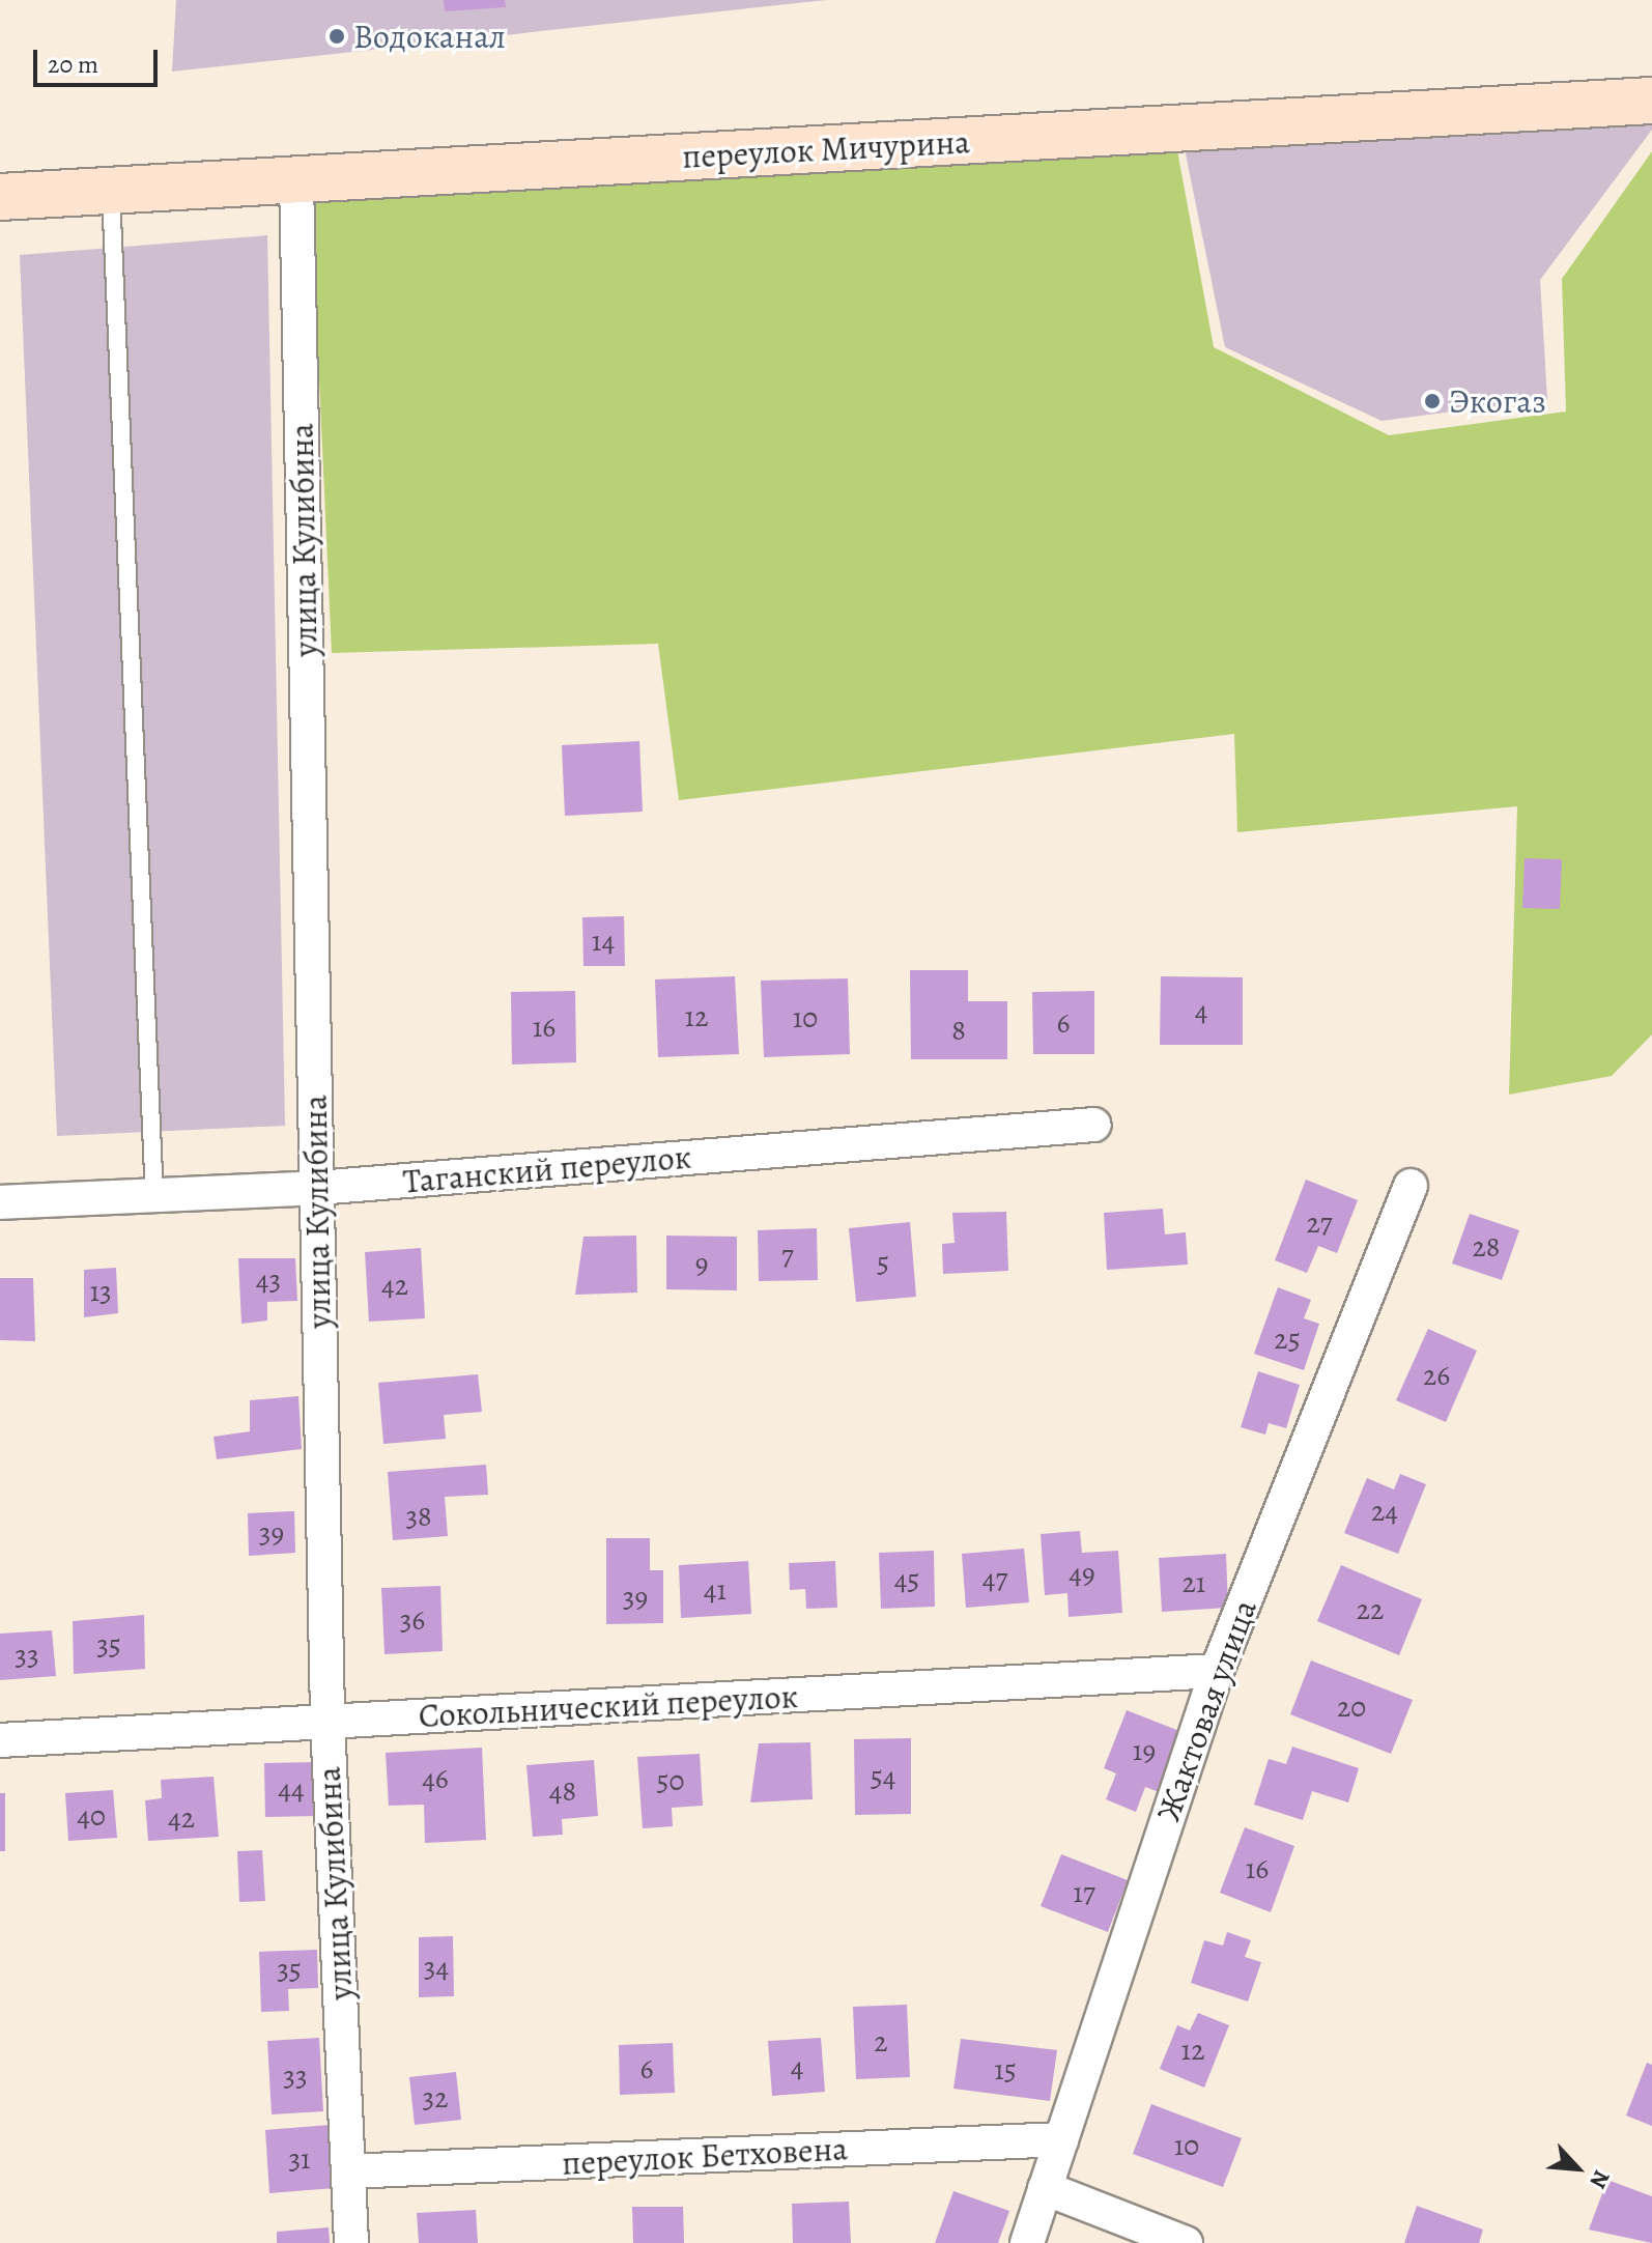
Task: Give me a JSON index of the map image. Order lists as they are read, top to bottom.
{
  "streets": {
    "main road": ["переулок Мичурина"],
    "street": [
      "улица Кулибина",
      "Таганский переулок",
      "Сокольнический переулок",
      "Жактовая улица",
      "переулок Бетховена"
    ]
  },
  "crossings": [
    ["переулок Мичурина", "улица Кулибина"],
    ["улица Кулибина", "Таганский переулок"],
    ["улица Кулибина", "Сокольнический переулок"],
    ["улица Кулибина", "переулок Бетховена"],
    ["Сокольнический переулок", "Жактовая улица"],
    ["Жактовая улица", "переулок Бетховена"]
  ],
  "places": ["Водоканал", "Экогаз"],
  "house_numbers": [
    "14",
    "4",
    "12",
    "10",
    "6",
    "16",
    "8",
    "27",
    "28",
    "7",
    "5",
    "9",
    "43",
    "42",
    "13",
    "25",
    "26",
    "24",
    "38",
    "39",
    "49",
    "47",
    "45",
    "21",
    "41",
    "39",
    "22",
    "36",
    "35",
    "33",
    "20",
    "19",
    "54",
    "46",
    "50",
    "44",
    "48",
    "40",
    "42",
    "16",
    "17",
    "34",
    "35",
    "2",
    "12",
    "4",
    "6",
    "15",
    "33",
    "32",
    "10",
    "31"
  ],
  "scale_bar": "20 m",
  "north": "bottom right"
}
